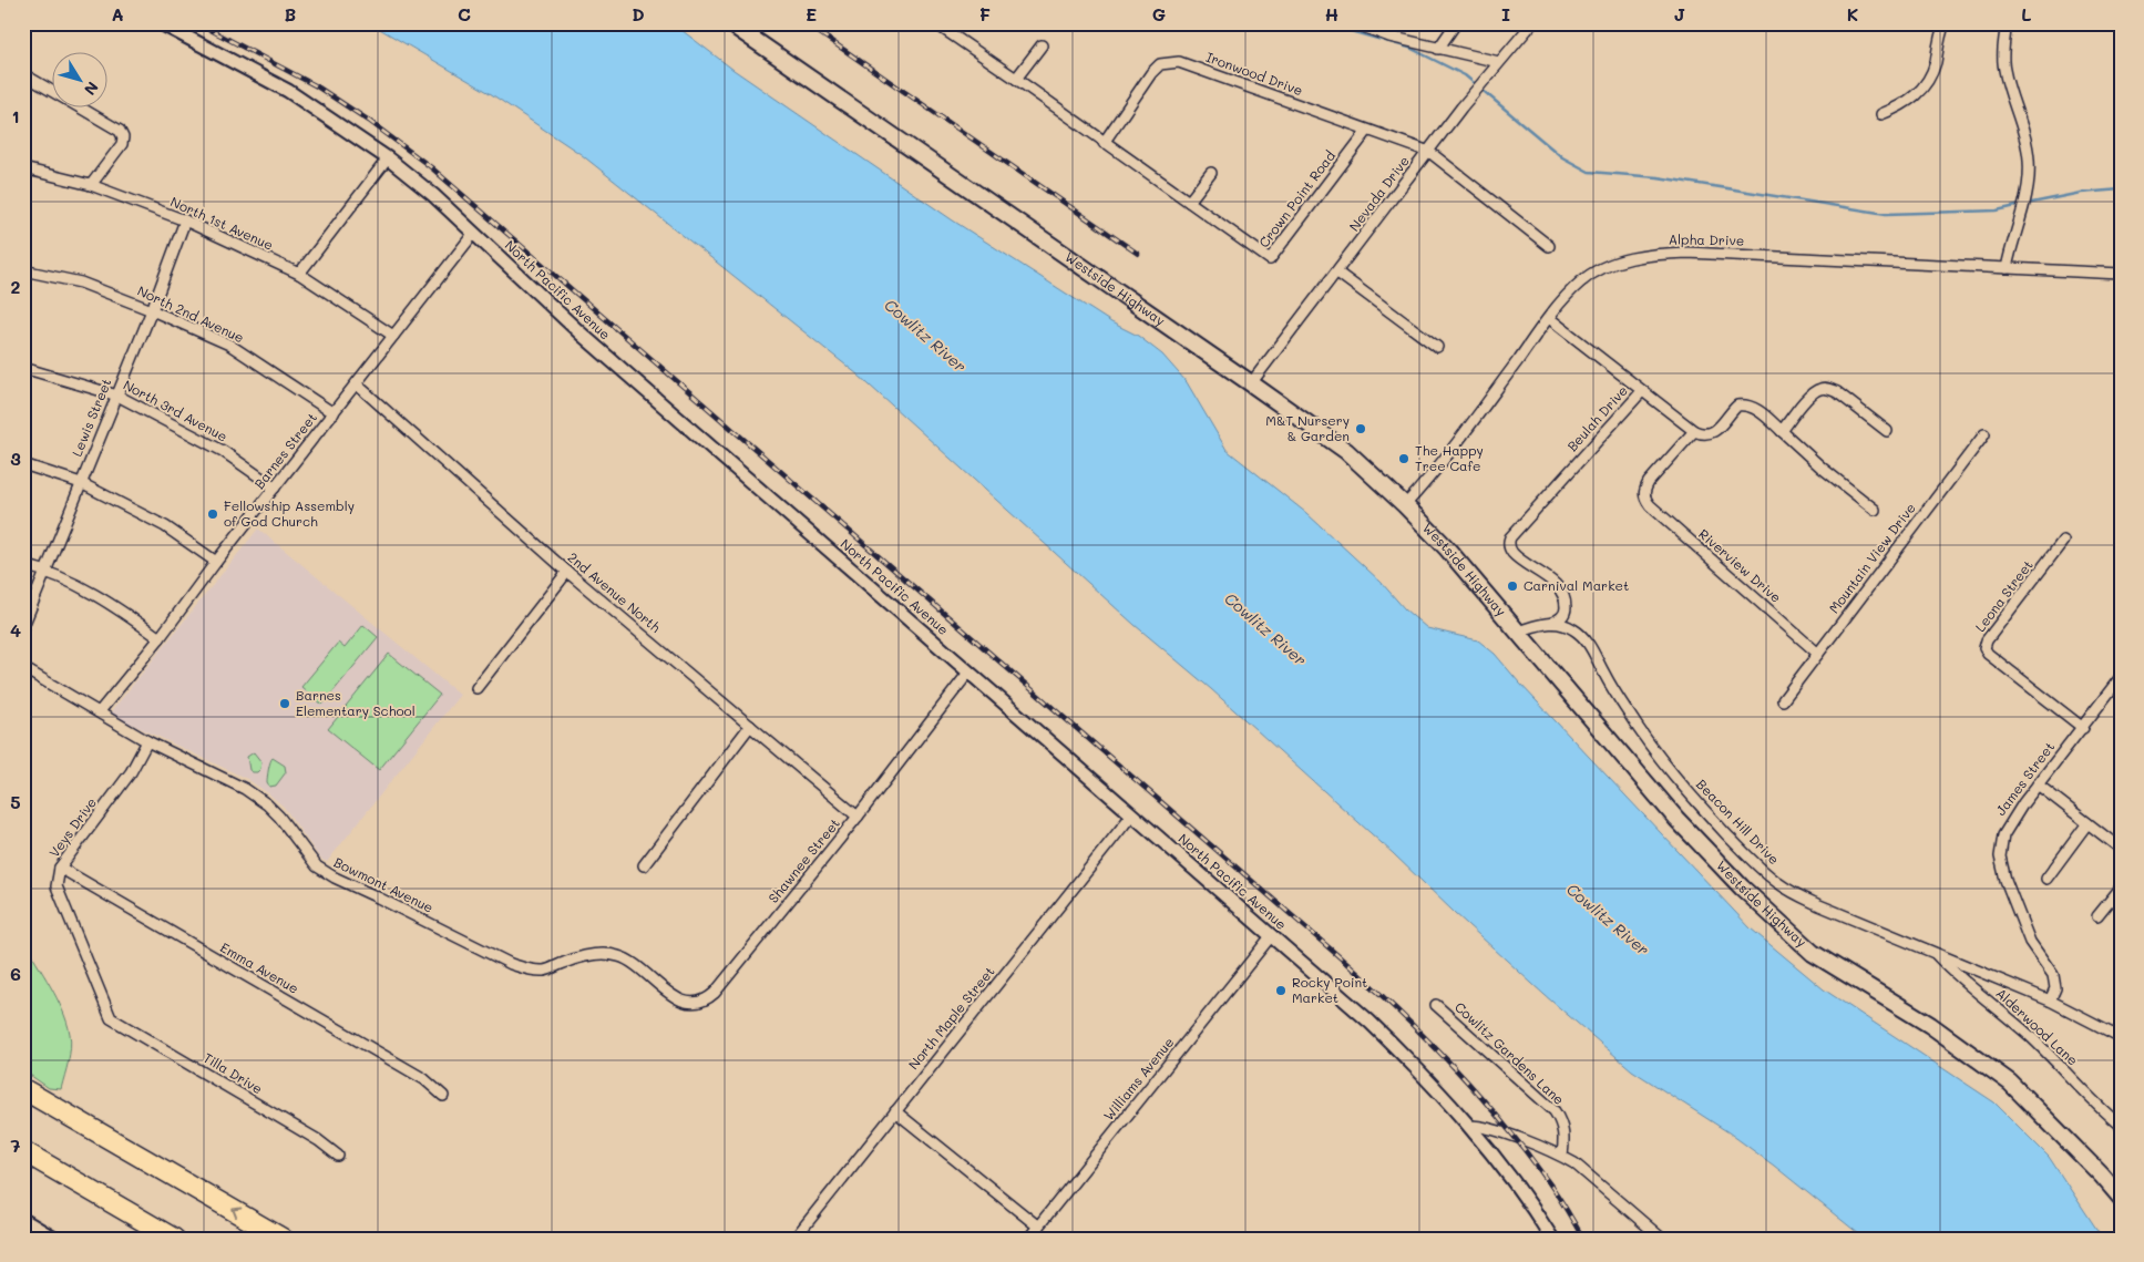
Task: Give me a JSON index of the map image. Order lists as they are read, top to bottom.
{
  "streets": {
    "main road": ["Westside Highway"],
    "street": [
      "Ironwood Drive",
      "Nevada Drive",
      "Crown Point Road",
      "North 1st Avenue",
      "Alpha Drive",
      "North Pacific Avenue",
      "North 2nd Avenue",
      "North 3rd Avenue",
      "Lewis Street",
      "Beulah Drive",
      "Barnes Street",
      "Mountain View Drive",
      "Riverview Drive",
      "2nd Avenue North",
      "Leona Street",
      "James Street",
      "Beacon Hill Drive",
      "Veys Drive",
      "Shawnee Street",
      "Bowmont Avenue",
      "Emma Avenue",
      "North Maple Street",
      "Alderwood Lane",
      "Cowlitz Gardens Lane",
      "Tilla Drive",
      "Williams Avenue"
    ]
  },
  "crossings": [
    ["Ironwood Drive", "Nevada Drive"],
    ["Ironwood Drive", "Crown Point Road"],
    ["Nevada Drive", "Westside Highway"],
    ["North 1st Avenue", "Lewis Street"],
    ["North 1st Avenue", "Barnes Street"],
    ["Alpha Drive", "Westside Highway"],
    ["North Pacific Avenue", "Barnes Street"],
    ["North Pacific Avenue", "Shawnee Street"],
    ["North Pacific Avenue", "North Maple Street"],
    ["North Pacific Avenue", "Williams Avenue"],
    ["North 2nd Avenue", "Lewis Street"],
    ["North 2nd Avenue", "Barnes Street"],
    ["North 3rd Avenue", "Lewis Street"],
    ["North 3rd Avenue", "Barnes Street"],
    ["Beulah Drive", "Riverview Drive"],
    ["Beulah Drive", "Beacon Hill Drive"],
    ["Barnes Street", "2nd Avenue North"],
    ["Mountain View Drive", "Riverview Drive"],
    ["2nd Avenue North", "Shawnee Street"],
    ["Leona Street", "James Street"],
    ["James Street", "Beacon Hill Drive"],
    ["Beacon Hill Drive", "Alderwood Lane"],
    ["Veys Drive", "Bowmont Avenue"],
    ["Veys Drive", "Emma Avenue"],
    ["Veys Drive", "Tilla Drive"],
    ["Shawnee Street", "Bowmont Avenue"]
  ],
  "water": ["Cowlitz River"],
  "places": [
    "M&T Nursery & Garden",
    "The Happy Tree Cafe",
    "Fellowship Assembly of God Church",
    "Carnival Market",
    "Barnes Elementary School",
    "Rocky Point Market"
  ],
  "north": "bottom right",
  "grid": {
    "columns": [
      "A",
      "B",
      "C",
      "D",
      "E",
      "F",
      "G",
      "H",
      "I",
      "J",
      "K",
      "L"
    ],
    "rows": [
      "1",
      "2",
      "3",
      "4",
      "5",
      "6",
      "7"
    ]
  }
}
